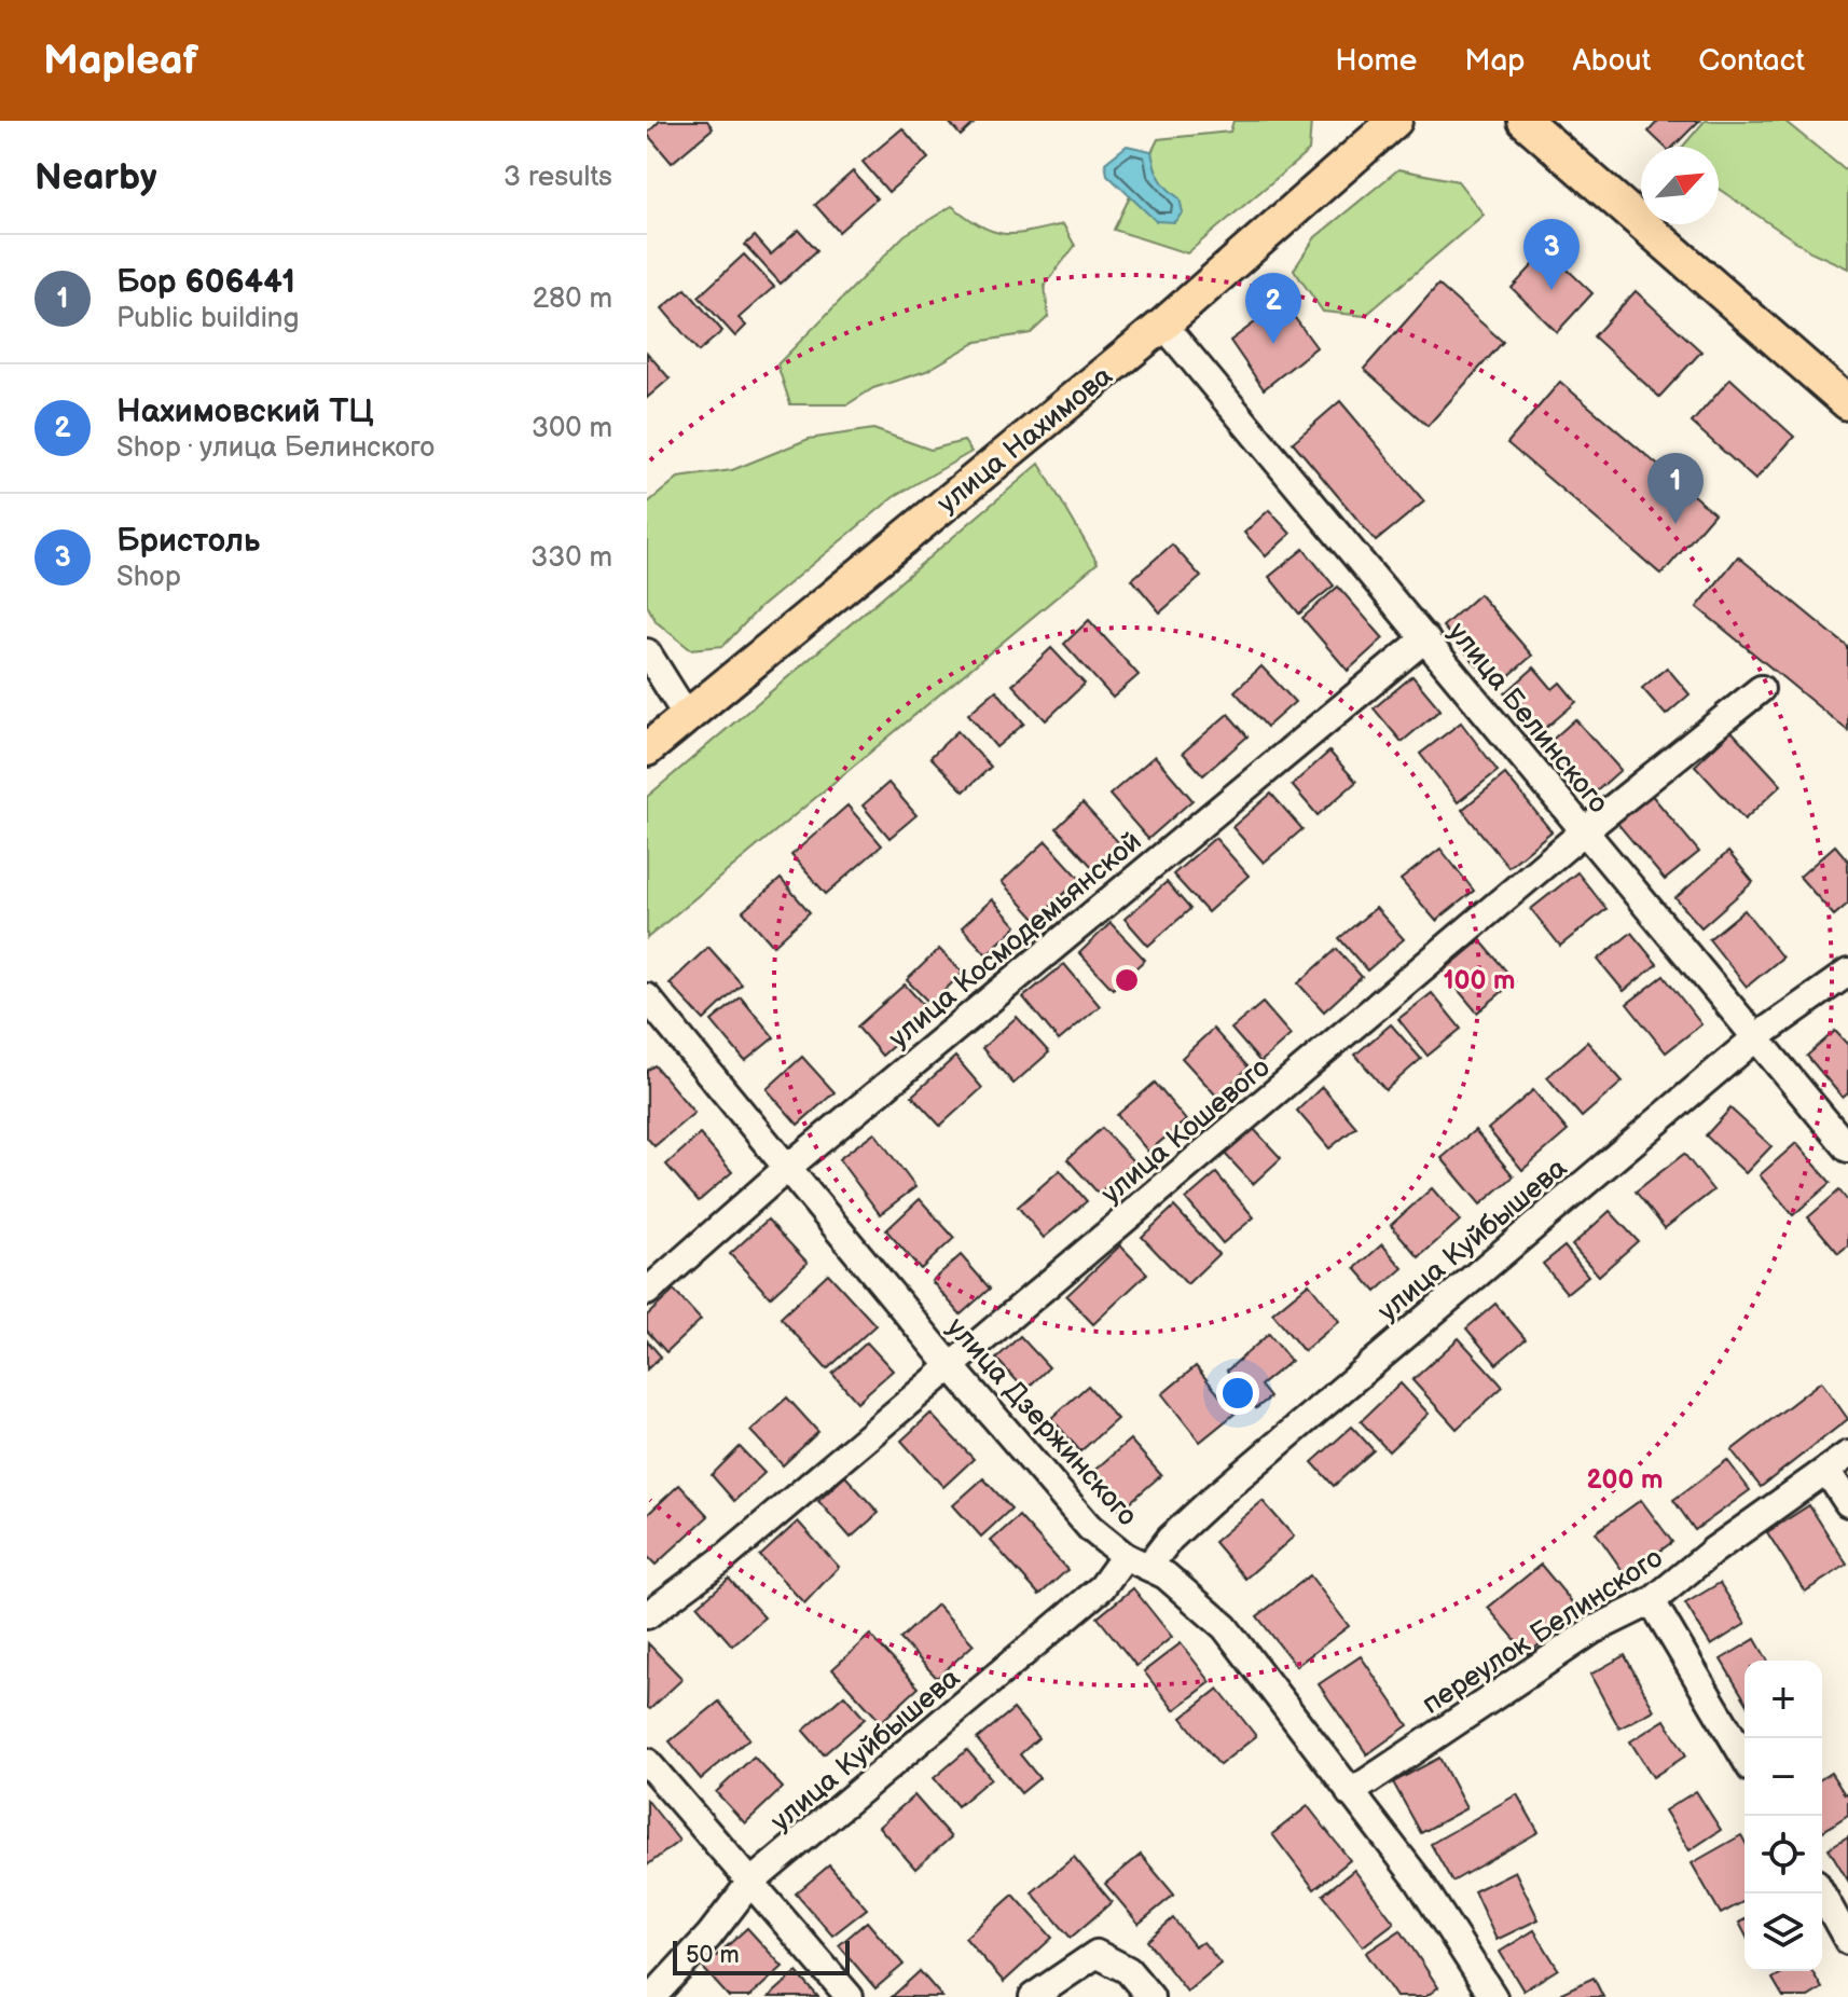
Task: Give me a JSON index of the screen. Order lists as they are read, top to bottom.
{
  "streets": {
    "main road": ["улица Нахимова"],
    "street": [
      "улица Белинского",
      "улица Космодемьянской",
      "улица Кошевого",
      "улица Куйбышева",
      "улица Дзержинского",
      "переулок Белинского"
    ]
  },
  "crossings": [
    ["улица Нахимова", "улица Белинского"],
    ["улица Белинского", "улица Космодемьянской"],
    ["улица Белинского", "улица Кошевого"],
    ["улица Белинского", "улица Куйбышева"],
    ["улица Космодемьянской", "улица Дзержинского"],
    ["улица Кошевого", "улица Дзержинского"],
    ["улица Куйбышева", "улица Дзержинского"],
    ["улица Дзержинского", "переулок Белинского"]
  ],
  "scale_bar": "50 m",
  "north": "top right",
  "page": {
    "header": "Mapleaf",
    "nav": [
      "Home",
      "Map",
      "About",
      "Contact"
    ],
    "heading": ["Nearby", "3 results"],
    "pins": ["3", "2", "1"],
    "list": [
      {
        "mark": "1",
        "name": "Бор 606441",
        "note": "Public building",
        "value": "280 m"
      },
      {
        "mark": "2",
        "name": "Нахимовский ТЦ",
        "note": "Shop · улица Белинского",
        "value": "300 m"
      },
      {
        "mark": "3",
        "name": "Бристоль",
        "note": "Shop",
        "value": "330 m"
      }
    ],
    "map_buttons": ["+", "−"],
    "scale": "50 m"
  },
  "rings": ["100 m", "200 m"]
}
